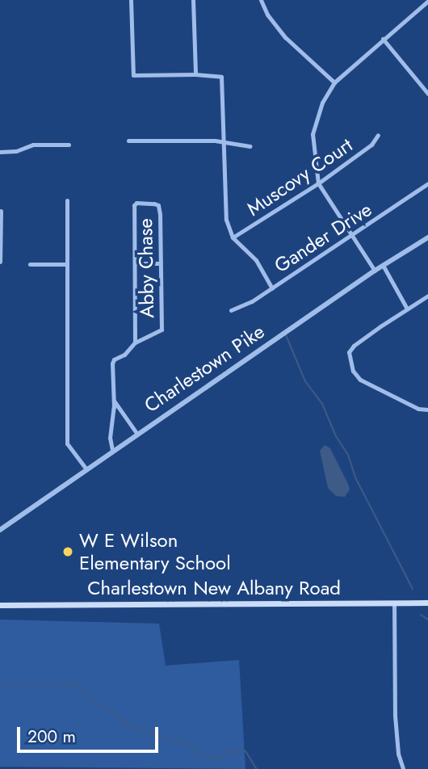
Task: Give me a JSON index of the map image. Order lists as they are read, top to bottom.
{
  "streets": {
    "main road": ["Charlestown New Albany Road"],
    "street": [
      "Muscovy Court",
      "Gander Drive",
      "Abby Chase",
      "Charlestown Pike"
    ]
  },
  "crossings": [
    ["Abby Chase", "Charlestown Pike"]
  ],
  "places": ["W E Wilson Elementary School"],
  "scale_bar": "200 m"
}
